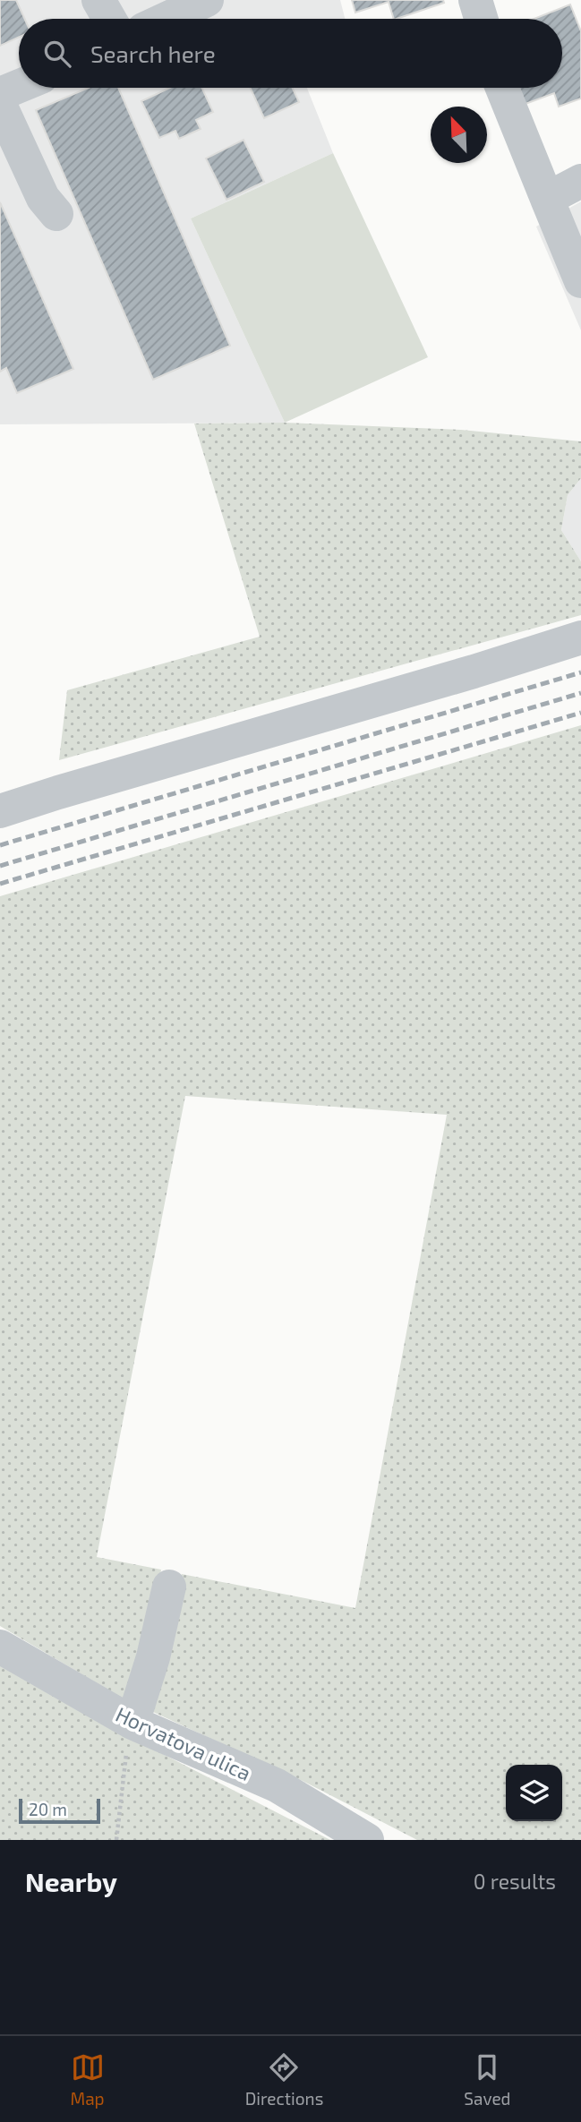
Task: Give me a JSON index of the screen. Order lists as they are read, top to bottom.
{
  "streets": {
    "street": ["Horvatova ulica"]
  },
  "scale_bar": "20 m",
  "north": "top left",
  "page": {
    "search": "Search here",
    "scale": "20 m",
    "heading": ["Nearby", "0 results"],
    "nav": ["Map", "Directions", "Saved"]
  }
}
